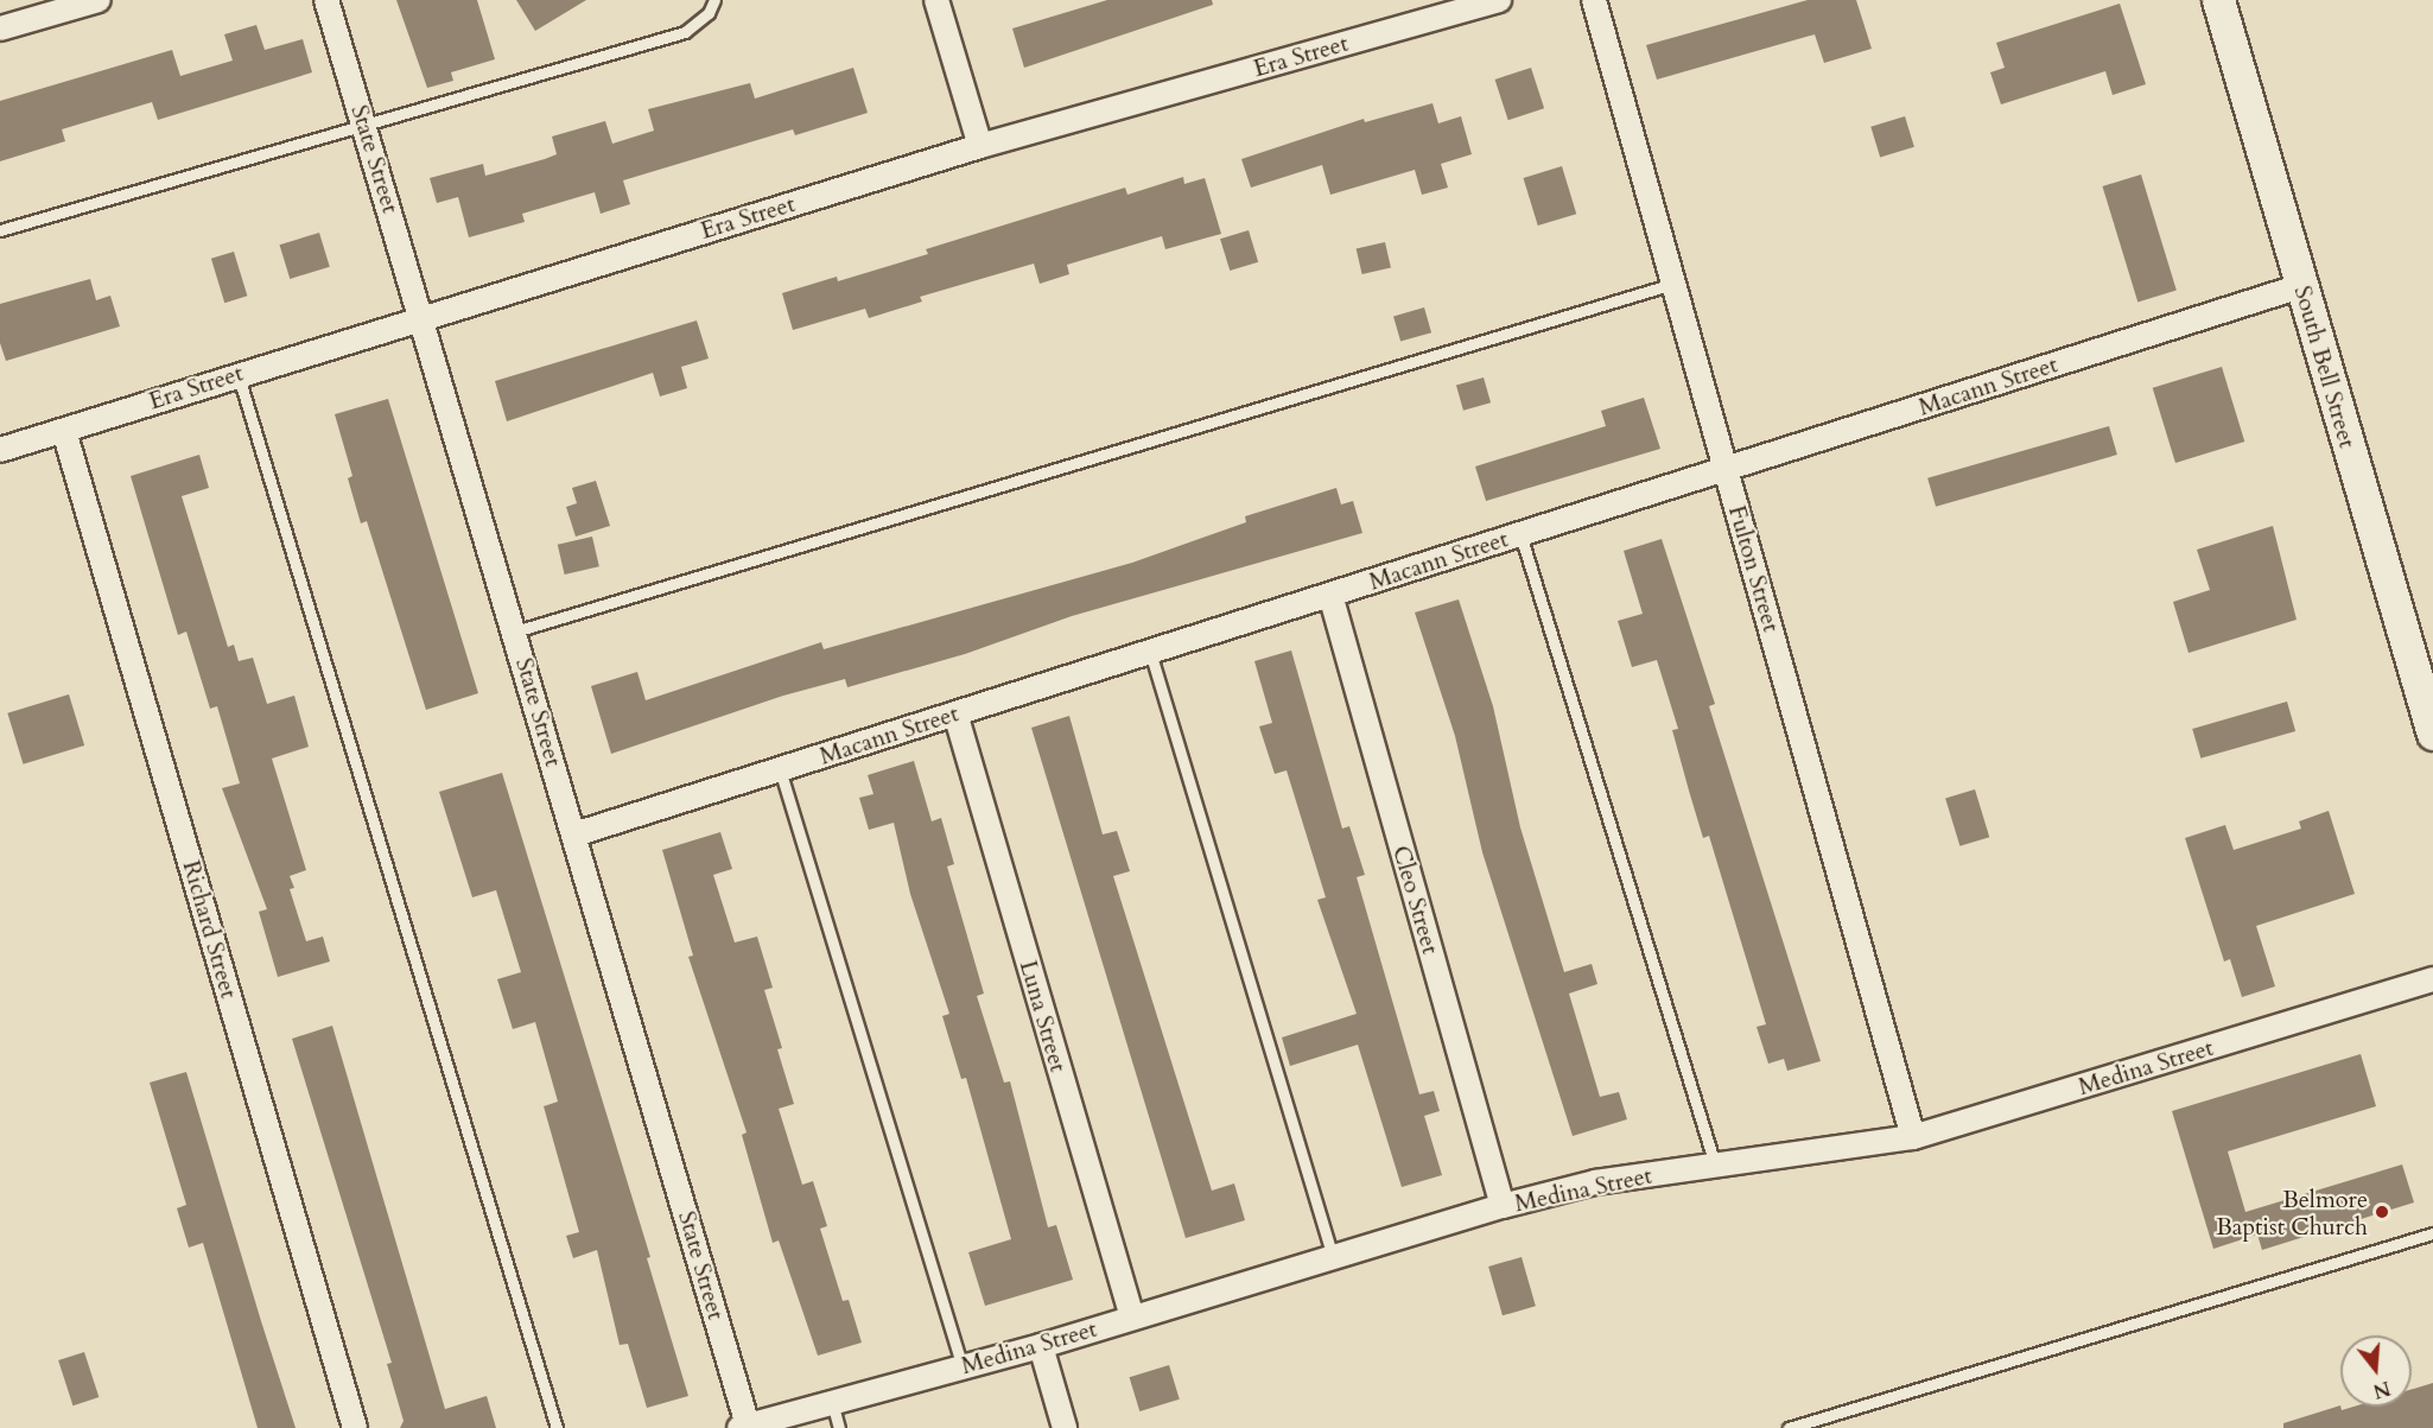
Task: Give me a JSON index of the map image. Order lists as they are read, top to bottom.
{
  "streets": {
    "main road": ["South Bell Street"],
    "street": [
      "Era Street",
      "State Street",
      "Macann Street",
      "Fulton Street",
      "Cleo Street",
      "Richard Street",
      "Luna Street",
      "Medina Street"
    ]
  },
  "crossings": [
    ["Era Street", "State Street"],
    ["Era Street", "Richard Street"],
    ["State Street", "Macann Street"],
    ["State Street", "Medina Street"],
    ["South Bell Street", "Macann Street"],
    ["Macann Street", "Fulton Street"],
    ["Macann Street", "Cleo Street"],
    ["Macann Street", "Luna Street"],
    ["Fulton Street", "Medina Street"],
    ["Cleo Street", "Medina Street"],
    ["Luna Street", "Medina Street"]
  ],
  "places": ["Belmore Baptist Church"],
  "north": "bottom"
}
